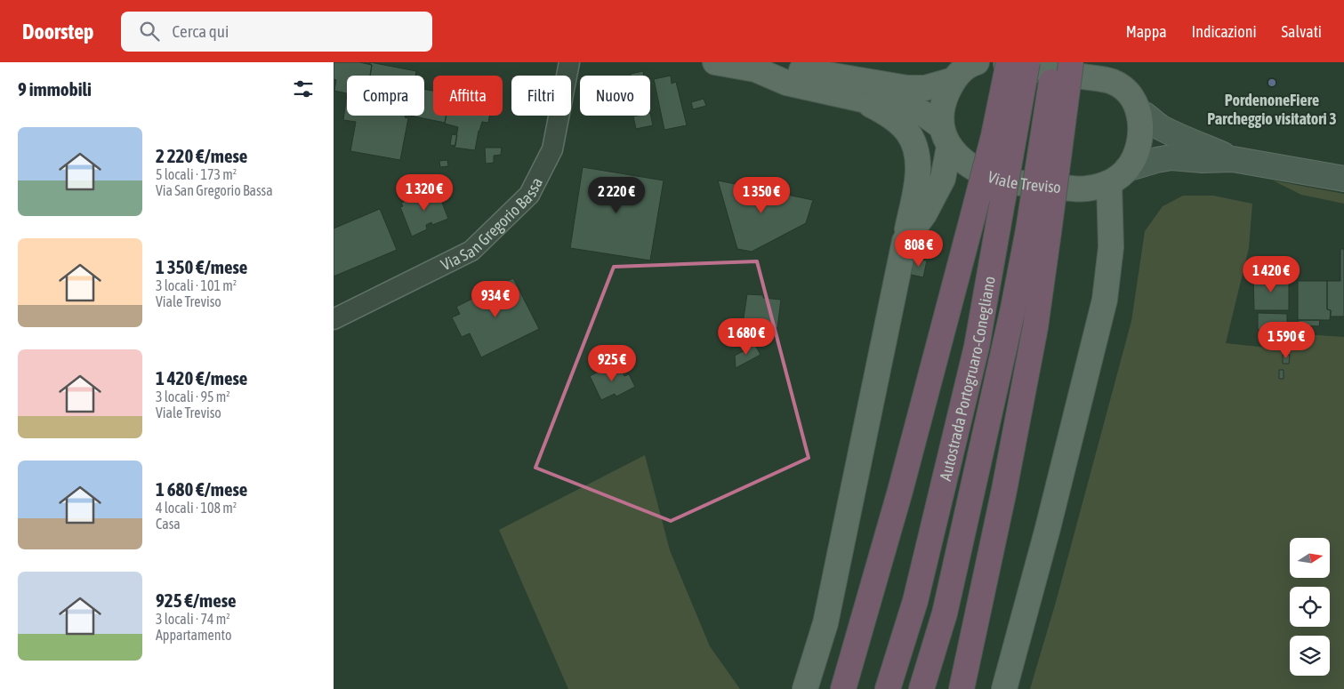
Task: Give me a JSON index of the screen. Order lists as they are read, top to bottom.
{
  "streets": {
    "highway": ["Autostrada Portogruaro-Conegliano"],
    "main road": ["Viale Treviso"],
    "street": ["Via San Gregorio Bassa"]
  },
  "places": ["PordenoneFiere Parcheggio visitatori 3"],
  "north": "right",
  "page": {
    "header": "Doorstep",
    "search": "Cerca qui",
    "nav": ["Mappa", "Indicazioni", "Salvati"],
    "heading": "9 immobili",
    "chip": [
      "Compra",
      "Affitta",
      "Filtri",
      "Nuovo"
    ],
    "list": [
      {
        "name": "2 220 €/mese",
        "note": "5 locali · 173 m² · Via San Gregorio Bassa"
      },
      {
        "name": "1 350 €/mese",
        "note": "3 locali · 101 m² · Viale Treviso"
      },
      {
        "name": "1 420 €/mese",
        "note": "3 locali · 95 m² · Viale Treviso"
      },
      {
        "name": "1 680 €/mese",
        "note": "4 locali · 108 m² · Casa"
      },
      {
        "name": "925 €/mese",
        "note": "3 locali · 74 m² · Appartamento"
      }
    ],
    "price": [
      "1 320 €",
      "2 220 €",
      "1 350 €",
      "808 €",
      "1 420 €",
      "934 €",
      "1 680 €",
      "1 590 €",
      "925 €"
    ]
  }
}
